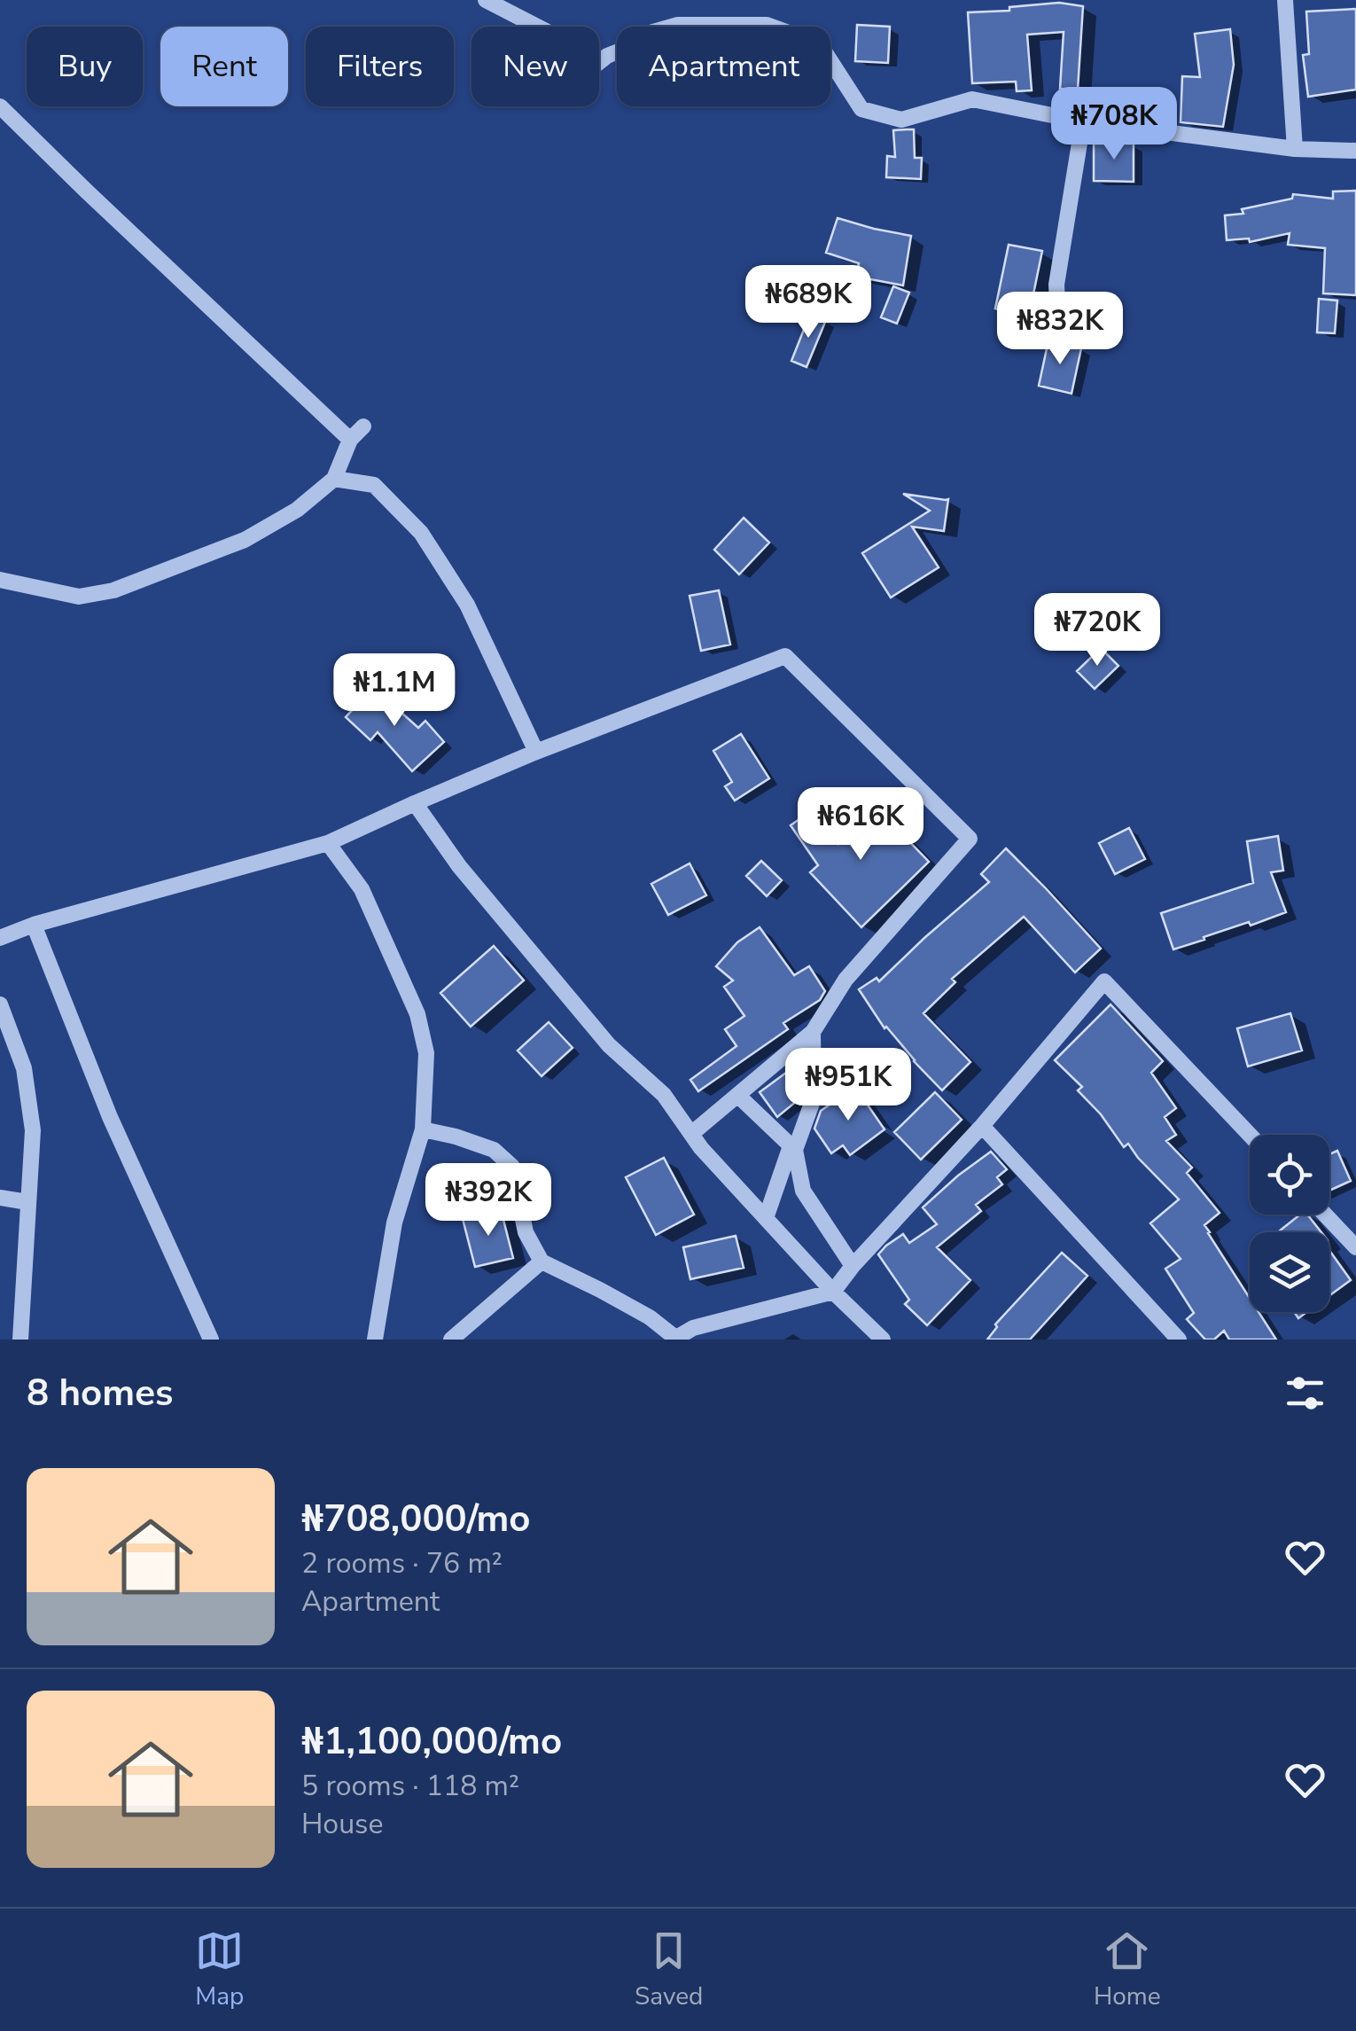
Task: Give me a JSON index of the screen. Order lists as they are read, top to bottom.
{
  "page": {
    "chip": [
      "Buy",
      "Rent",
      "Filters",
      "New",
      "Apartment"
    ],
    "price": [
      "₦708K",
      "₦689K",
      "₦832K",
      "₦720K",
      "₦1.1M",
      "₦616K",
      "₦951K",
      "₦392K"
    ],
    "heading": "8 homes",
    "list": [
      {
        "name": "₦708,000/mo",
        "note": "2 rooms · 76 m² · Apartment"
      },
      {
        "name": "₦1,100,000/mo",
        "note": "5 rooms · 118 m² · House"
      }
    ],
    "tabs": ["Map", "Saved", "Home"]
  }
}
